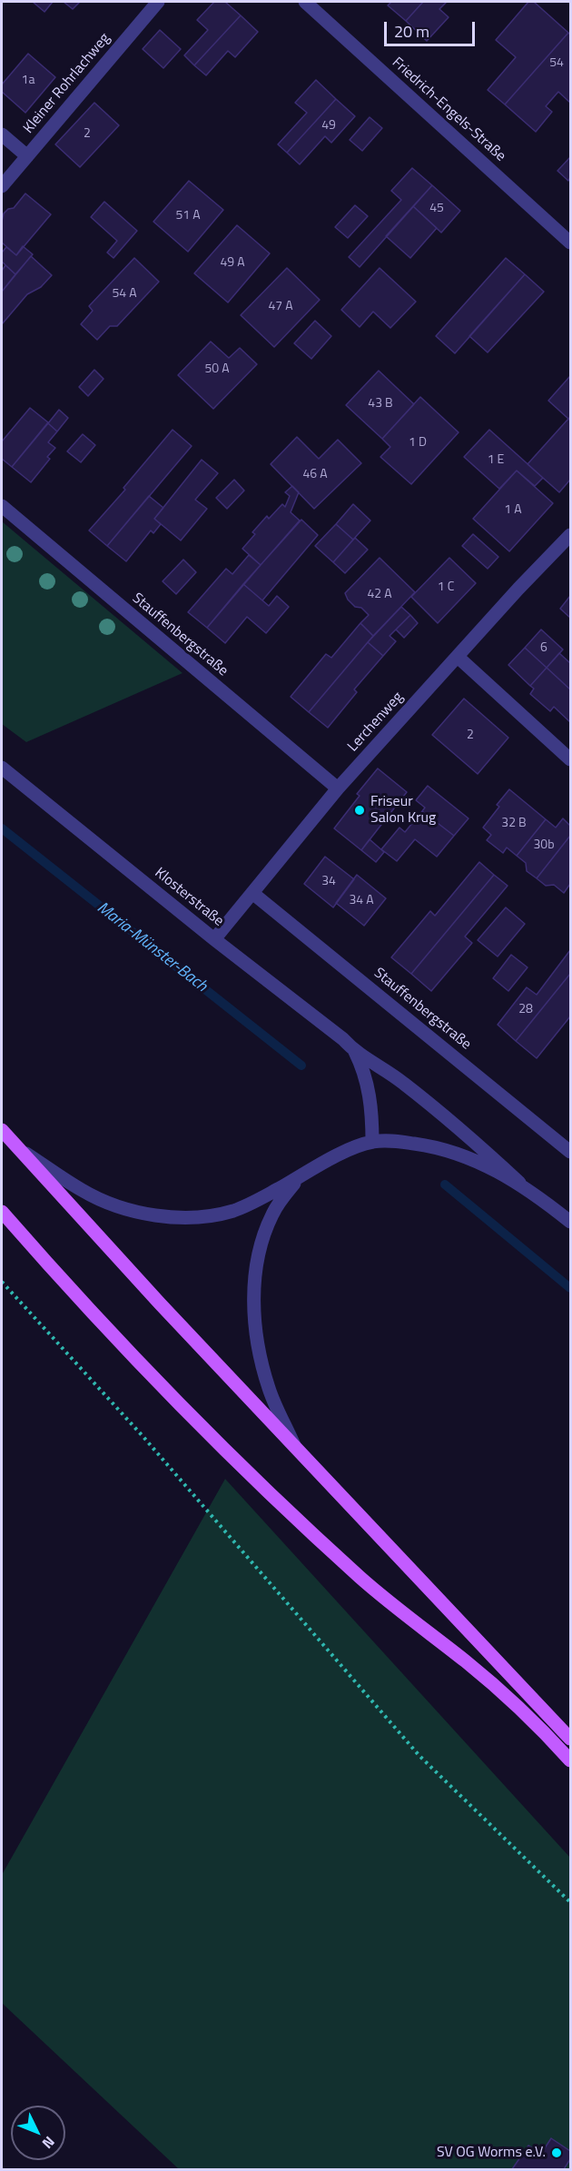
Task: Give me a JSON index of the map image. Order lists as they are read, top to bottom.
{
  "streets": {
    "street": [
      "Kleiner Rohrlachweg",
      "Friedrich-Engels-Straße",
      "Stauffenbergstraße",
      "Lerchenweg",
      "Klosterstraße"
    ]
  },
  "crossings": [
    ["Stauffenbergstraße", "Lerchenweg"],
    ["Lerchenweg", "Klosterstraße"]
  ],
  "water": ["Maria-Münster-Bach"],
  "places": ["Friseur Salon Krug", "SV OG Worms e.V."],
  "house_numbers": [
    "54",
    "1a",
    "49",
    "2",
    "45",
    "51 A",
    "49 A",
    "54 A",
    "47 A",
    "50 A",
    "43 B",
    "1 D",
    "1 E",
    "46 A",
    "1 A",
    "1 C",
    "42 A",
    "6",
    "2",
    "32 B",
    "30b",
    "34",
    "34 A",
    "28"
  ],
  "scale_bar": "20 m",
  "north": "bottom right"
}
